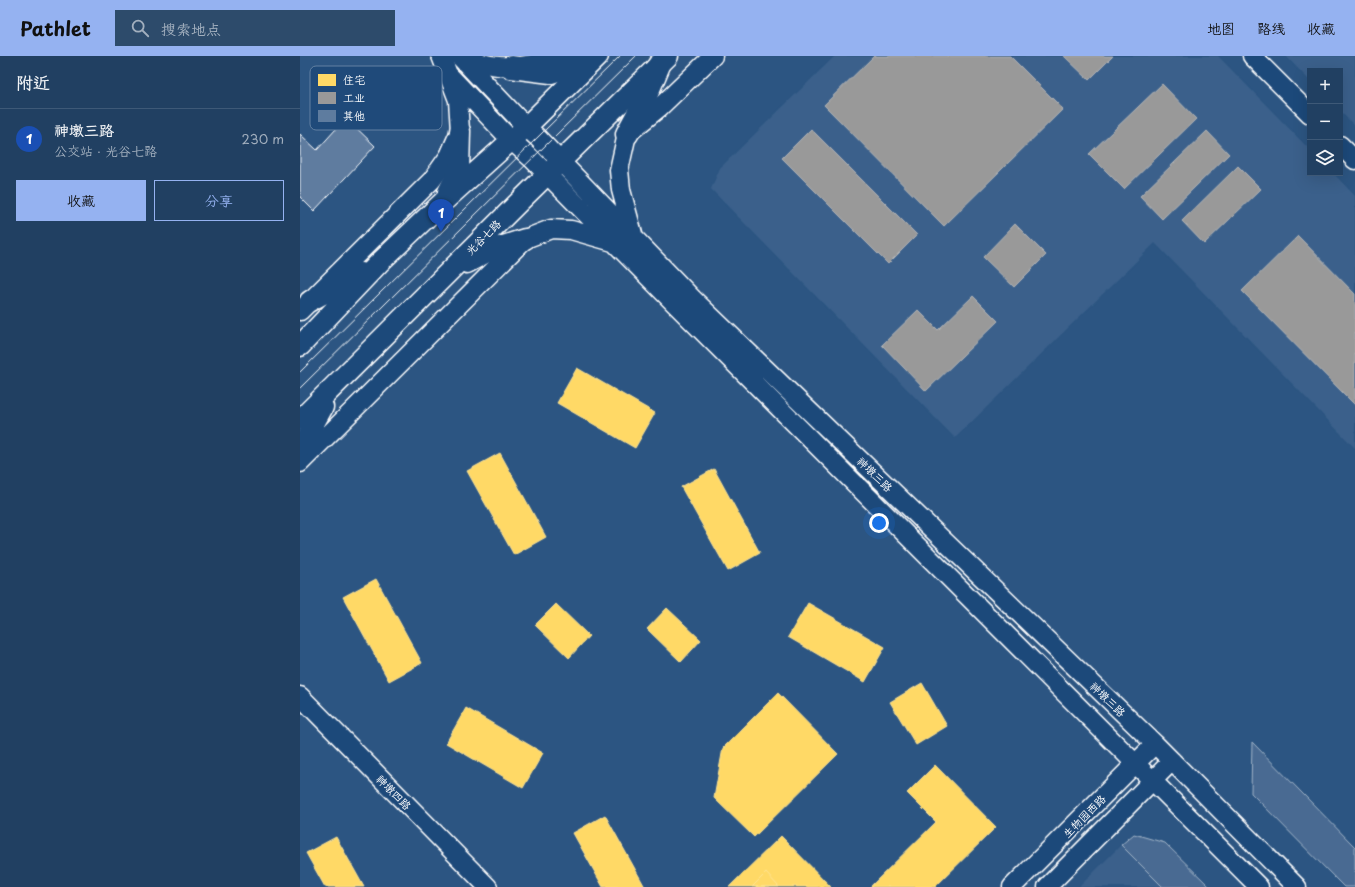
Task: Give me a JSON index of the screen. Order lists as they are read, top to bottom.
{
  "streets": {
    "main road": ["光谷七路"],
    "street": ["神墩三路", "神墩四路", "生物园西路"]
  },
  "crossings": [
    ["光谷七路", "神墩三路"],
    ["神墩三路", "生物园西路"]
  ],
  "legend": ["住宅", "工业", "其他"],
  "page": {
    "header": "Pathlet",
    "search": "搜索地点",
    "nav": ["地图", "路线", "收藏"],
    "heading": "附近",
    "map_buttons": ["+", "−"],
    "list": [
      {
        "mark": "1",
        "name": "神墩三路",
        "note": "公交站 · 光谷七路",
        "value": "230 m"
      }
    ],
    "buttons": ["收藏", "分享"],
    "pins": "1"
  }
}
